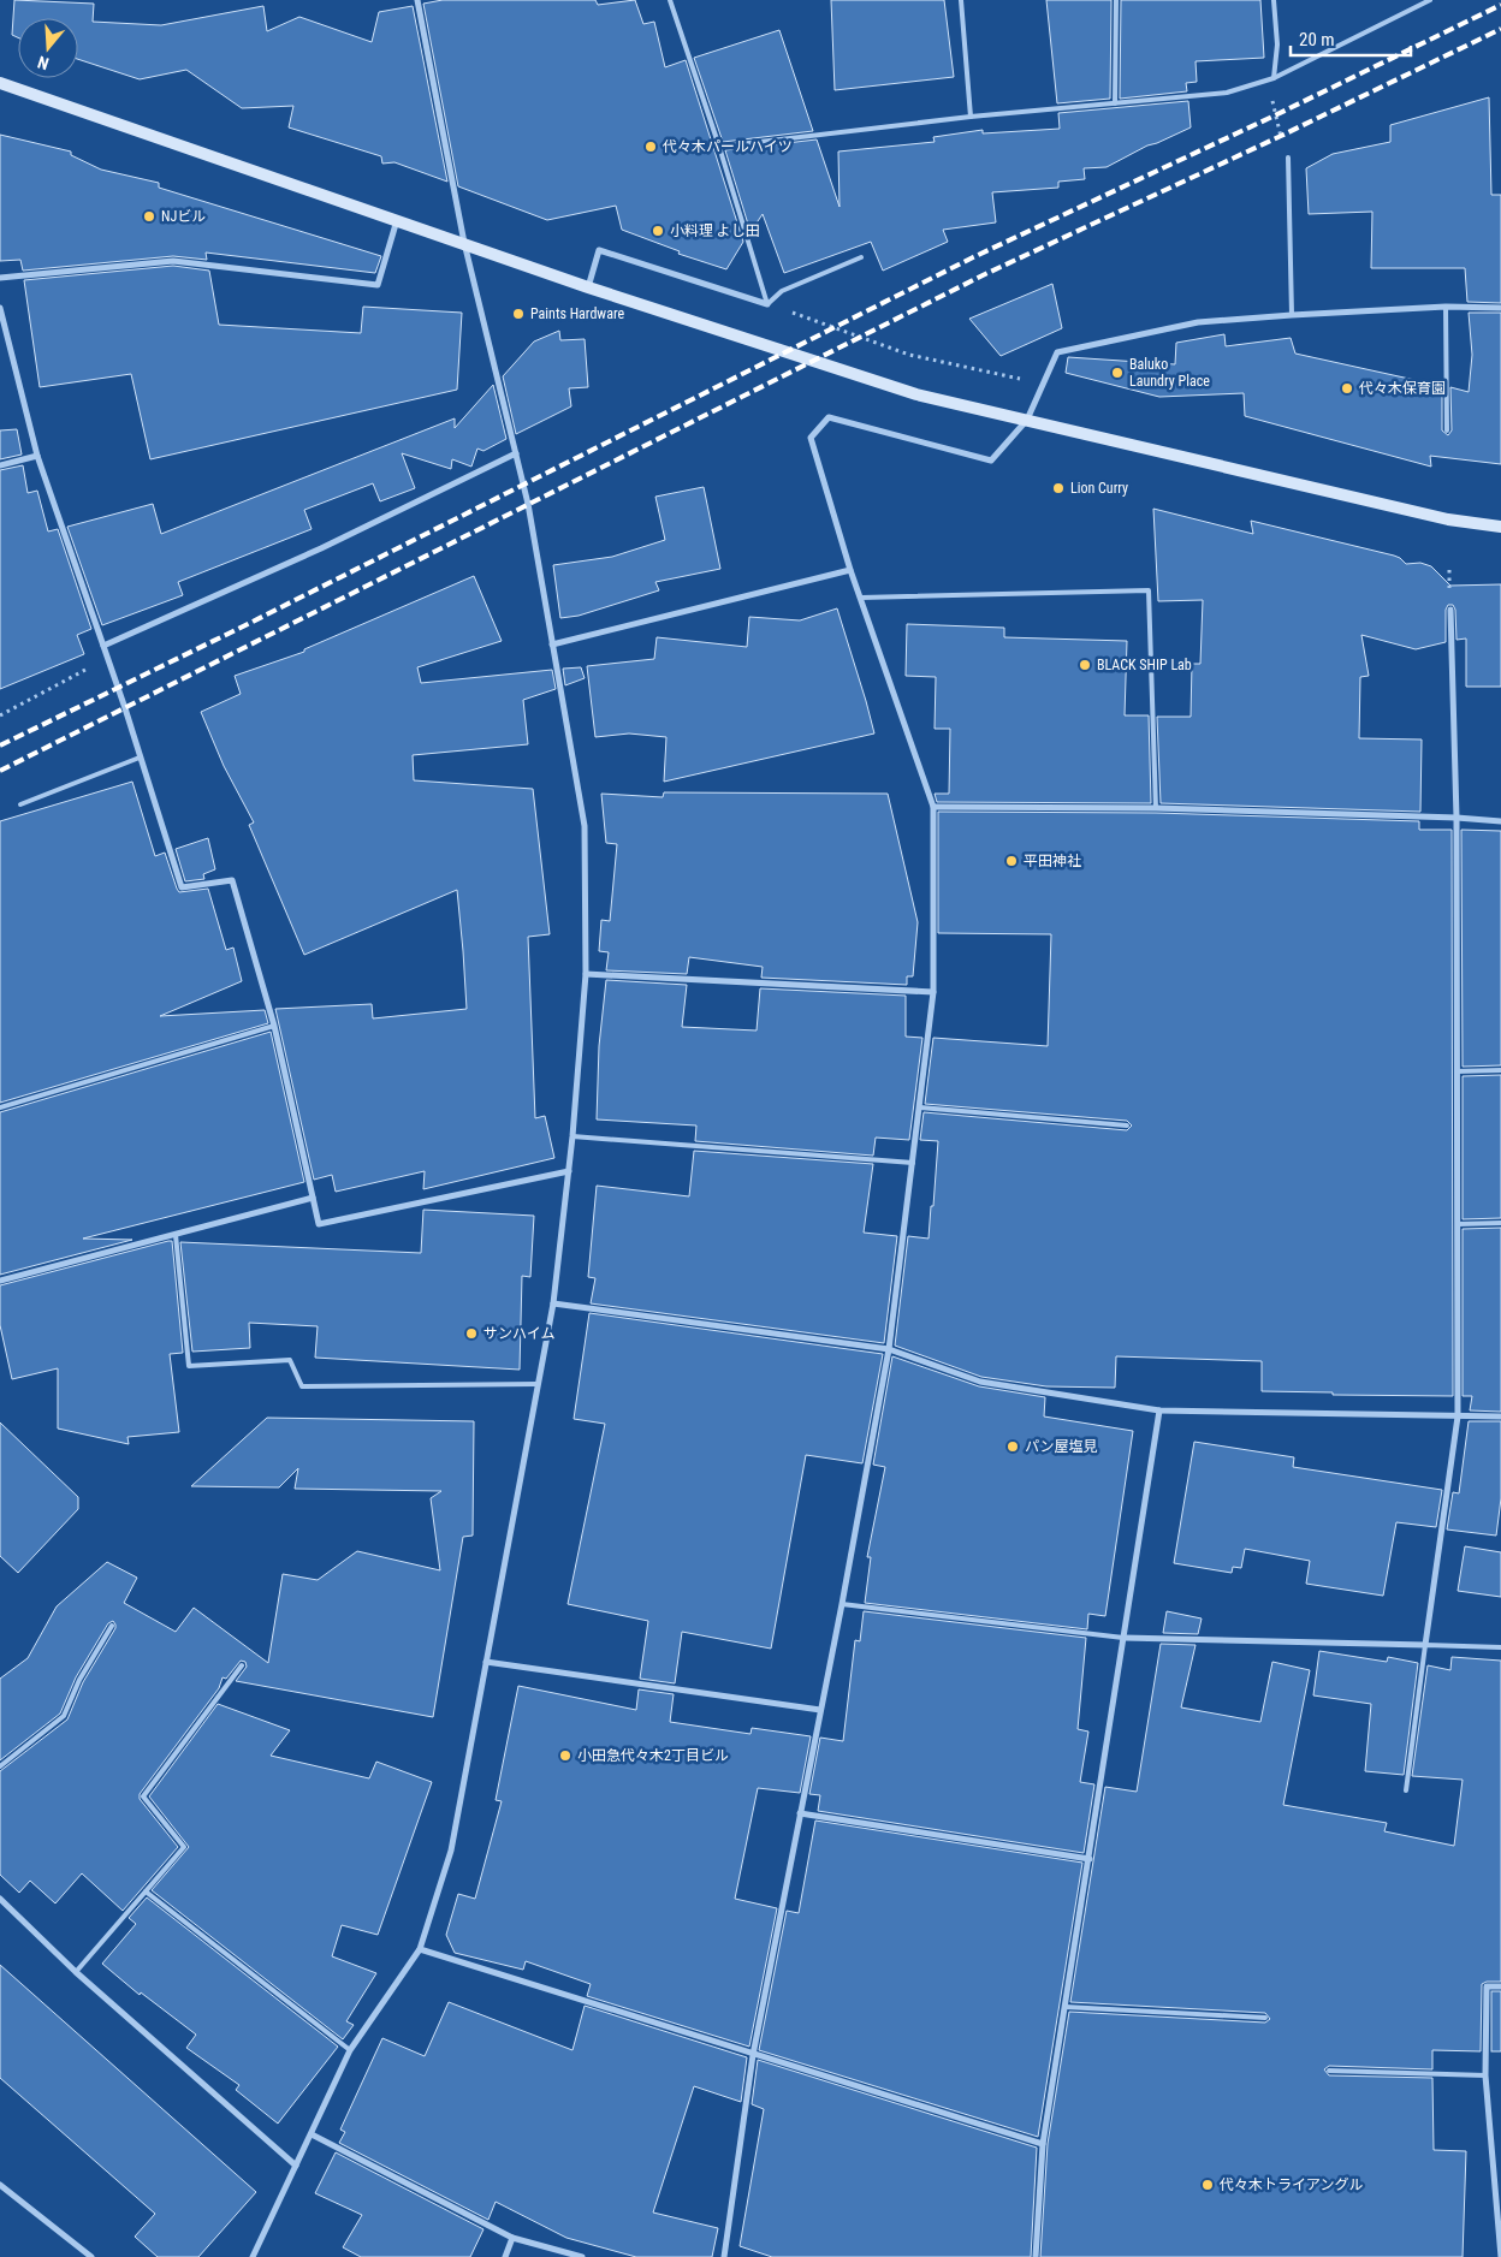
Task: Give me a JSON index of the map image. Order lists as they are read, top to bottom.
{
  "places": [
    "代々木パールハイツ",
    "NJビル",
    "小料理 よし田",
    "Paints Hardware",
    "Baluko Laundry Place",
    "代々木保育園",
    "Lion Curry",
    "BLACK SHIP Lab",
    "平田神社",
    "サンハイム",
    "パン屋塩見",
    "小田急代々木2丁目ビル",
    "代々木トライアングル"
  ],
  "scale_bar": "20 m",
  "north": "bottom"
}
